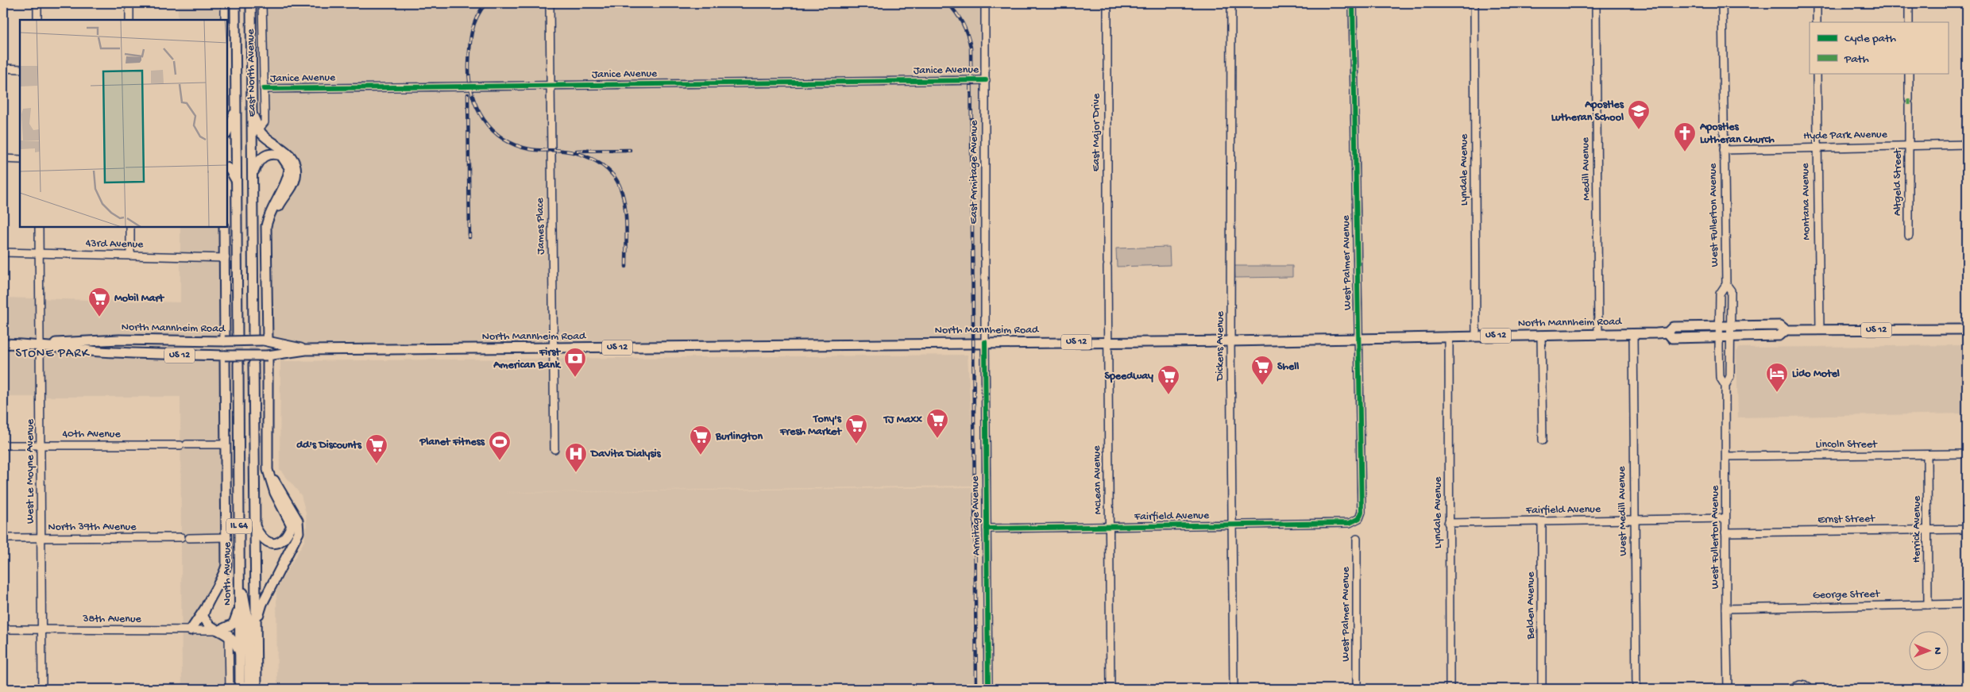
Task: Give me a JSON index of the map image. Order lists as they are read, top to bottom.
{
  "streets": {
    "main road": [
      "East North Avenue",
      "North Mannheim Road",
      "US 12",
      "IL 64",
      "North Avenue"
    ],
    "street": [
      "Janice Avenue",
      "East Major Drive",
      "Hyde Park Avenue",
      "Medill Avenue",
      "Lyndale Avenue",
      "East Armitage Avenue",
      "Altgeld Street",
      "Montana Avenue",
      "West Fullerton Avenue",
      "James Place",
      "43rd Avenue",
      "West Palmer Avenue",
      "Dickens Avenue",
      "40th Avenue",
      "Lincoln Street",
      "West Le Moyne Avenue",
      "McLean Avenue",
      "Fairfield Avenue",
      "West Medill Avenue",
      "Armitage Avenue",
      "Ernst Street",
      "North 39th Avenue",
      "Herrick Avenue",
      "George Street",
      "Belden Avenue",
      "38th Avenue"
    ]
  },
  "crossings": [
    ["Janice Avenue", "East North Avenue"],
    ["Janice Avenue", "East Armitage Avenue"],
    ["Janice Avenue", "James Place"],
    ["East Major Drive", "North Mannheim Road"],
    ["East Major Drive", "McLean Avenue"],
    ["Hyde Park Avenue", "Altgeld Street"],
    ["Hyde Park Avenue", "Montana Avenue"],
    ["Hyde Park Avenue", "West Fullerton Avenue"],
    ["Medill Avenue", "North Mannheim Road"],
    ["Lyndale Avenue", "North Mannheim Road"],
    ["Lyndale Avenue", "Fairfield Avenue"],
    ["East Armitage Avenue", "North Mannheim Road"],
    ["East Armitage Avenue", "Armitage Avenue"],
    ["Montana Avenue", "North Mannheim Road"],
    ["West Fullerton Avenue", "North Mannheim Road"],
    ["West Fullerton Avenue", "Lincoln Street"],
    ["West Fullerton Avenue", "Fairfield Avenue"],
    ["West Fullerton Avenue", "Ernst Street"],
    ["West Fullerton Avenue", "George Street"],
    ["James Place", "North Mannheim Road"],
    ["43rd Avenue", "West Le Moyne Avenue"],
    ["West Palmer Avenue", "North Mannheim Road"],
    ["West Palmer Avenue", "Fairfield Avenue"],
    ["North Mannheim Road", "Dickens Avenue"],
    ["North Mannheim Road", "West Le Moyne Avenue"],
    ["North Mannheim Road", "McLean Avenue"],
    ["North Mannheim Road", "West Medill Avenue"],
    ["North Mannheim Road", "Armitage Avenue"],
    ["Dickens Avenue", "Fairfield Avenue"],
    ["40th Avenue", "West Le Moyne Avenue"],
    ["Lincoln Street", "Herrick Avenue"],
    ["West Le Moyne Avenue", "North 39th Avenue"],
    ["West Le Moyne Avenue", "38th Avenue"],
    ["McLean Avenue", "Fairfield Avenue"],
    ["Fairfield Avenue", "West Medill Avenue"],
    ["Fairfield Avenue", "Armitage Avenue"],
    ["Fairfield Avenue", "Belden Avenue"],
    ["Ernst Street", "Herrick Avenue"],
    ["Herrick Avenue", "George Street"]
  ],
  "districts": ["STONE PARK"],
  "places": {
    "school or university": ["Apostles Lutheran School"],
    "church": ["Apostles Lutheran Church"],
    "supermarket": [
      "Mobil Mart",
      "Shell",
      "Speedway",
      "TJ Maxx",
      "Tony's Fresh Market",
      "Burlington",
      "dd's Discounts"
    ],
    "bank": ["First American Bank"],
    "hotel": ["Lido Motel"],
    "sports": ["Planet Fitness"],
    "hospital": ["DaVita Dialysis"]
  },
  "legend": ["Cycle path", "Path"],
  "north": "right"
}
